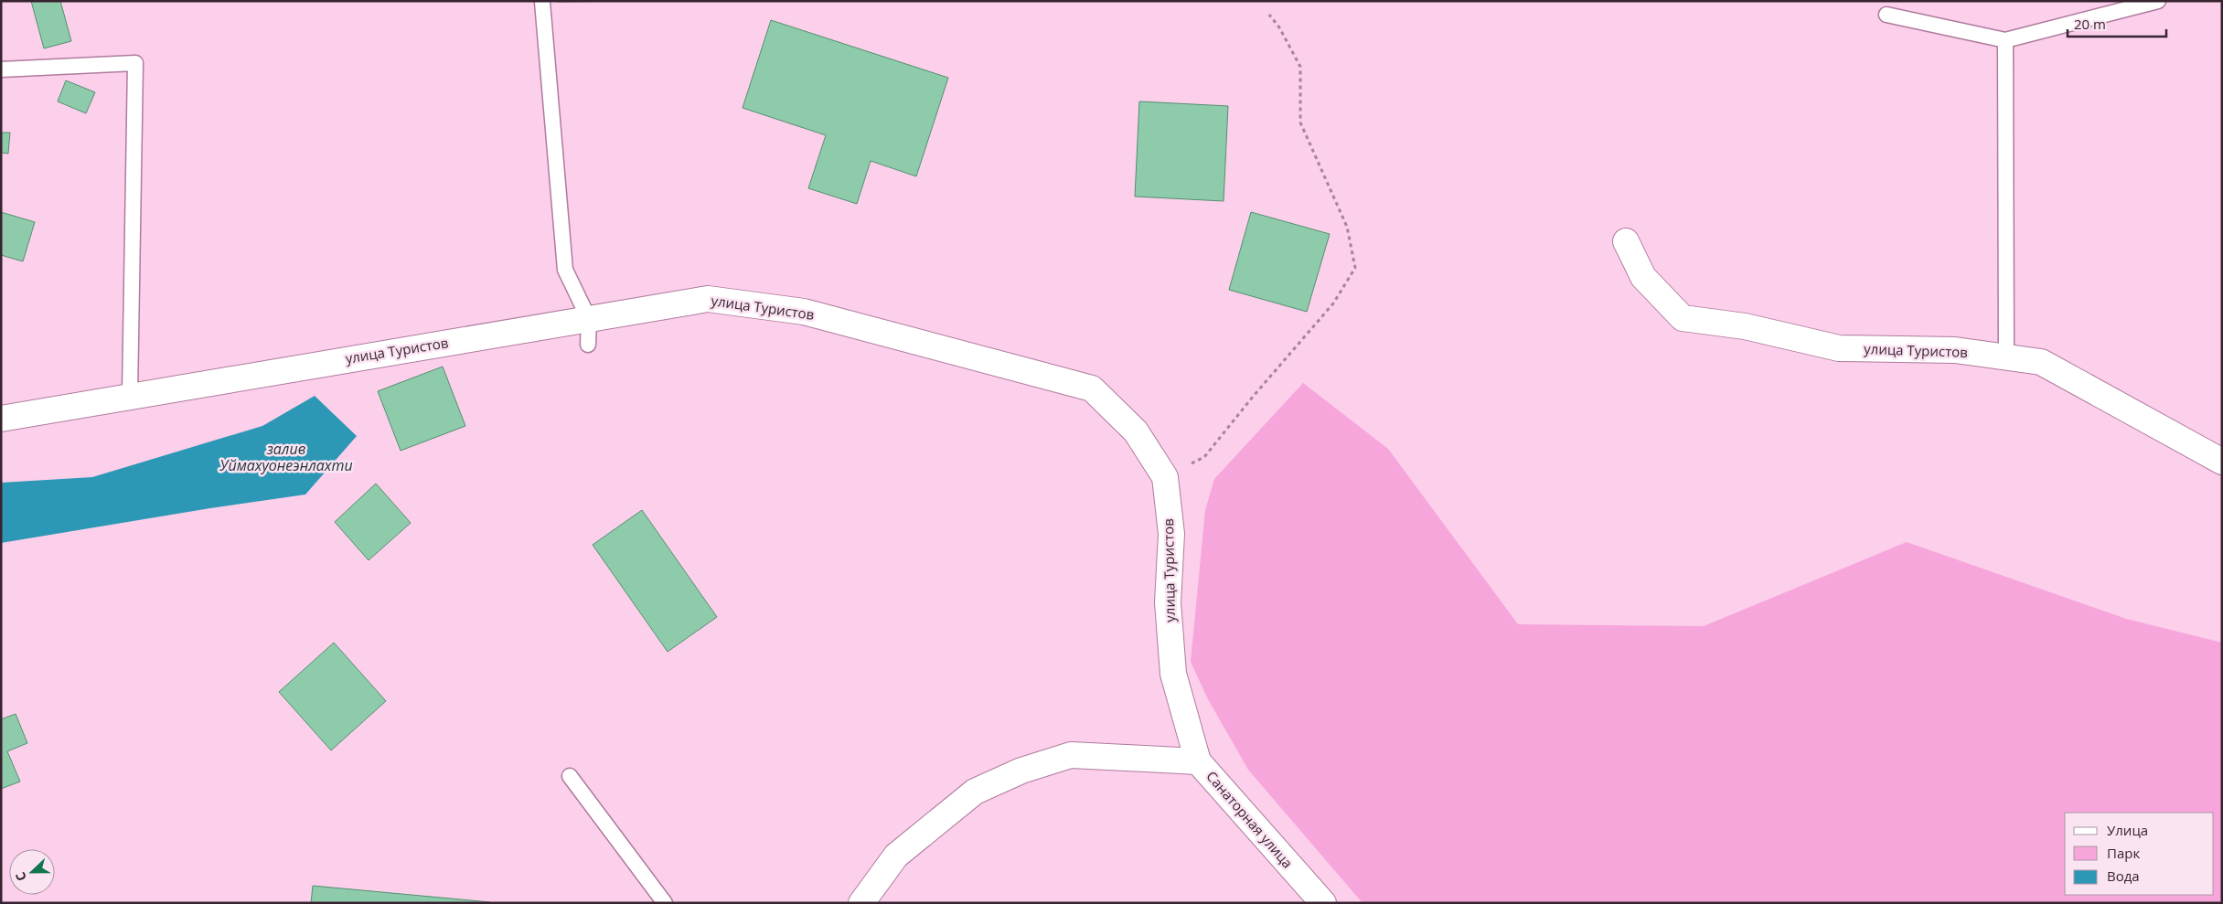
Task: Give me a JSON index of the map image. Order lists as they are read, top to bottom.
{
  "streets": {
    "street": ["улица Туристов", "Санаторная улица"]
  },
  "crossings": [
    ["улица Туристов", "Санаторная улица"]
  ],
  "water": ["залив Уймахуонеэнлахти"],
  "legend": ["Улица", "Парк", "Вода"],
  "scale_bar": "20 m",
  "north": "left"
}
